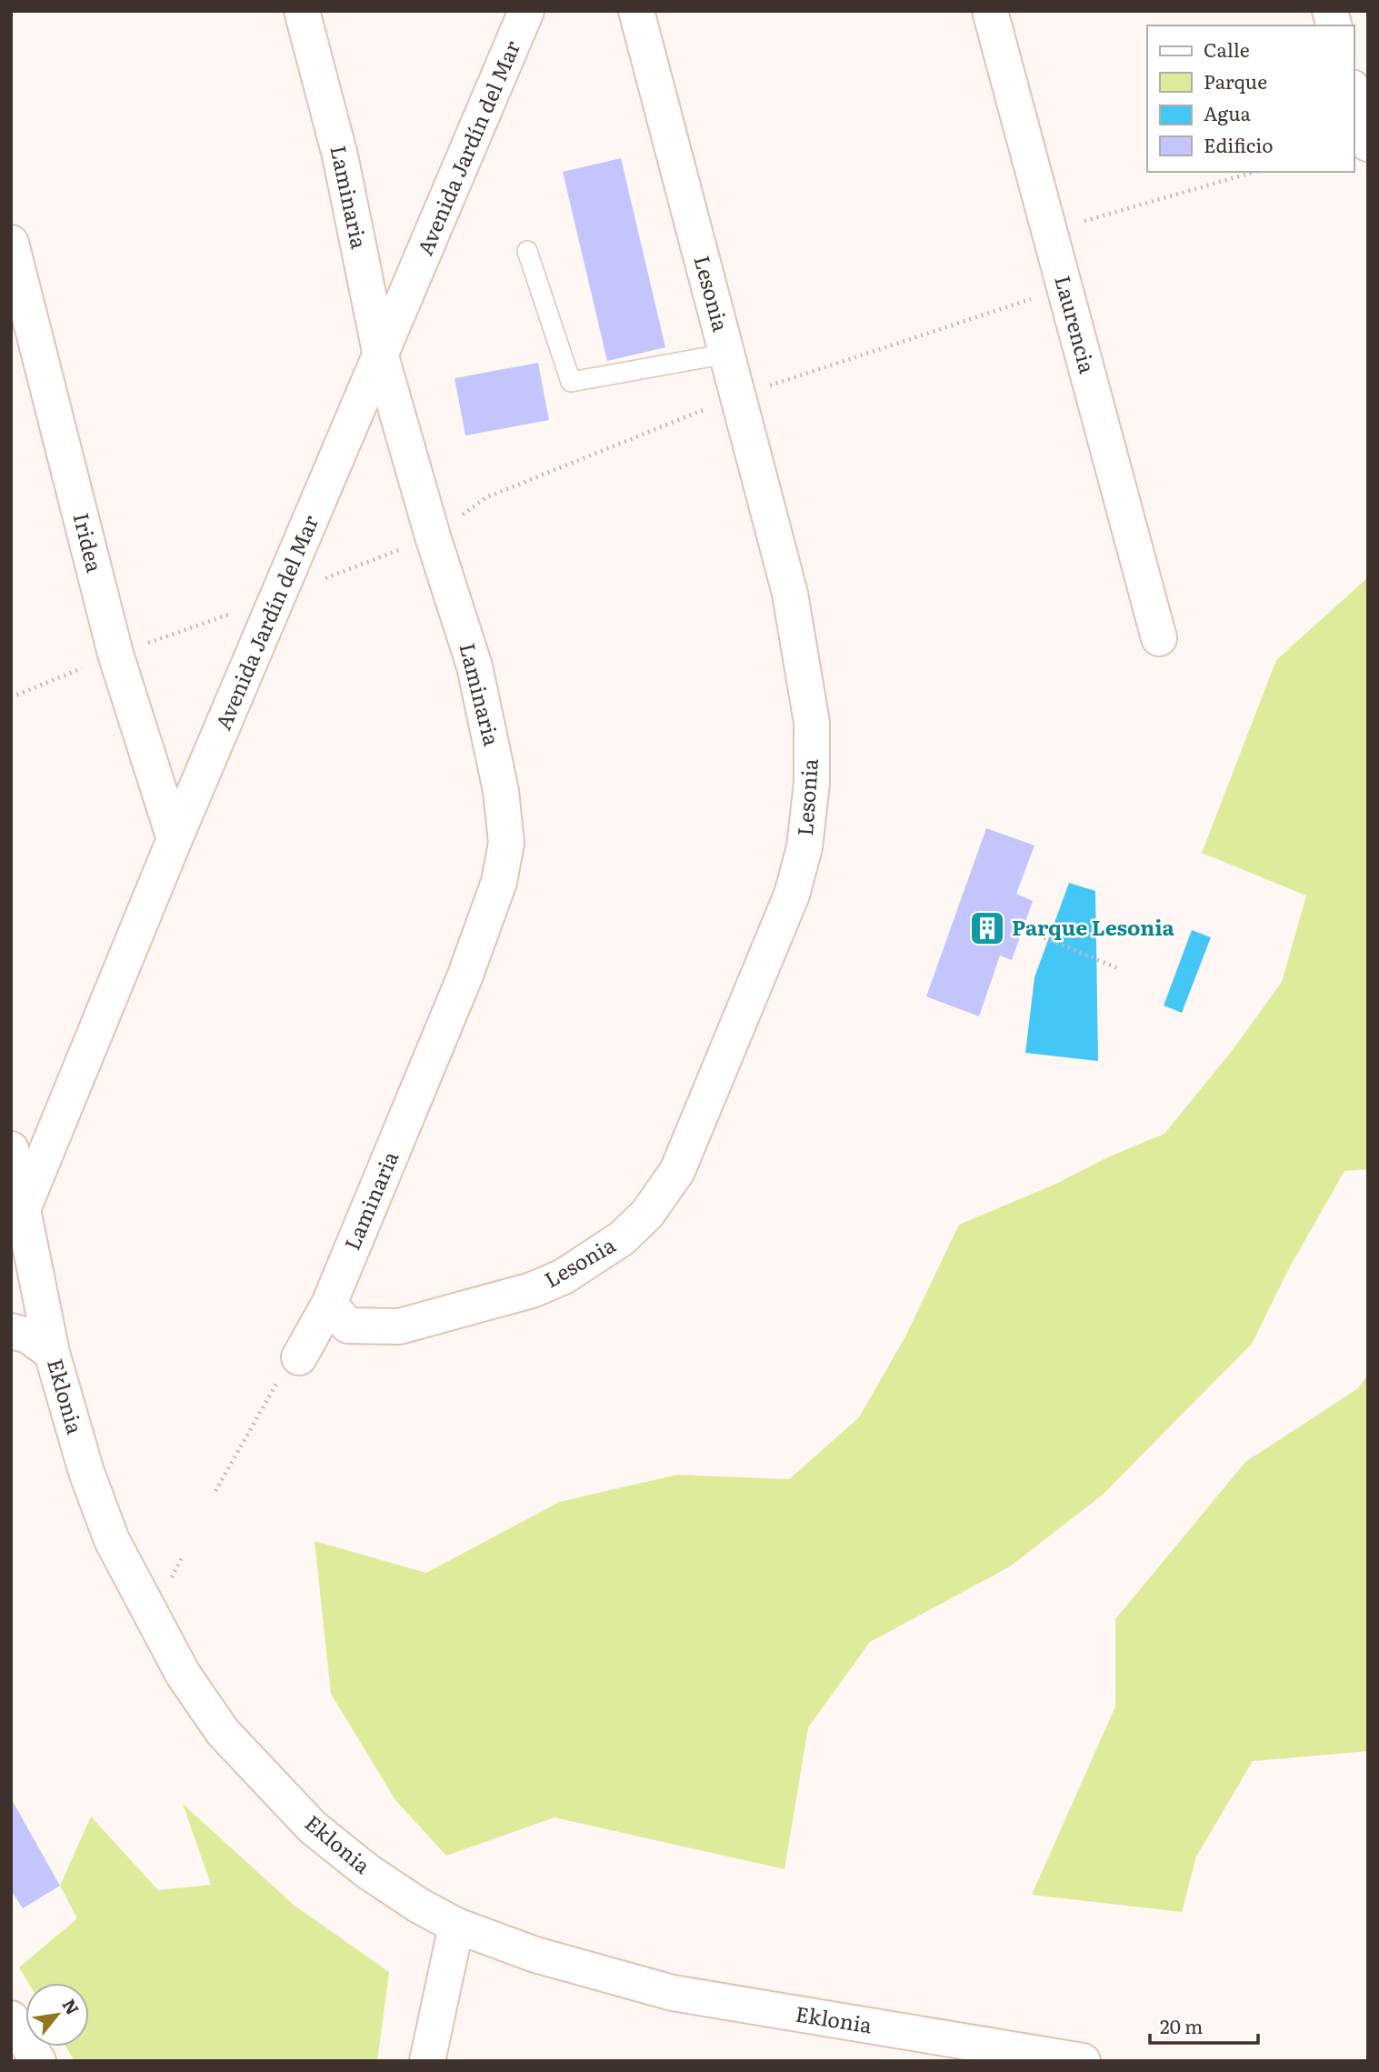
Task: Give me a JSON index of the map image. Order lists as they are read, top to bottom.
{
  "streets": {
    "street": [
      "Avenida Jardín del Mar",
      "Laminaria",
      "Lesonia",
      "Laurencia",
      "Iridea",
      "Eklonia"
    ]
  },
  "crossings": [
    ["Avenida Jardín del Mar", "Laminaria"],
    ["Avenida Jardín del Mar", "Iridea"],
    ["Avenida Jardín del Mar", "Eklonia"],
    ["Laminaria", "Lesonia"]
  ],
  "places": {
    "building": ["Parque Lesonia"]
  },
  "legend": [
    "Calle",
    "Parque",
    "Agua",
    "Edificio"
  ],
  "scale_bar": "20 m",
  "north": "top right"
}
